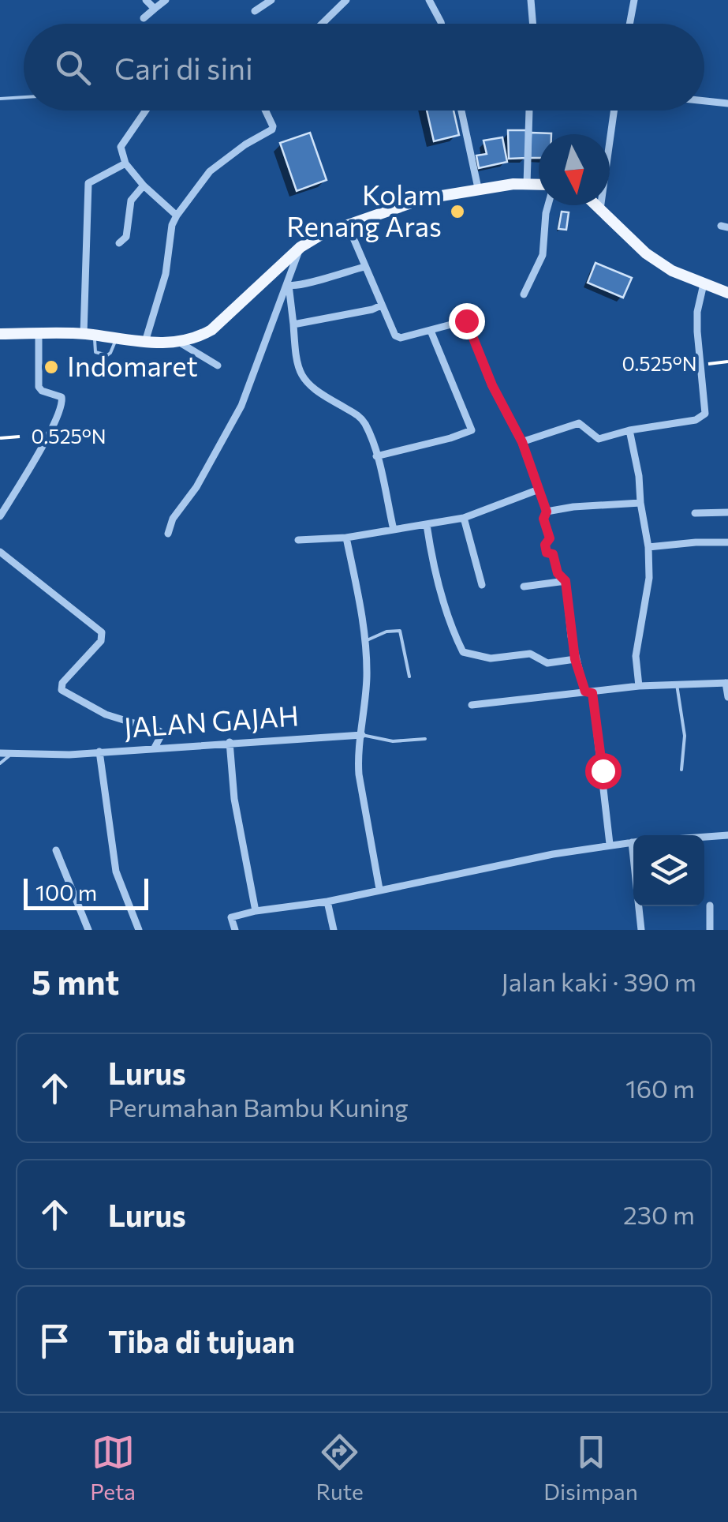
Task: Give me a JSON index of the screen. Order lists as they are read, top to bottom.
{
  "streets": {
    "street": ["JALAN GAJAH"]
  },
  "places": ["Kolam Renang Aras", "Indomaret"],
  "scale_bar": "100 m",
  "north": "bottom",
  "page": {
    "search": "Cari di sini",
    "scale": "100 m",
    "heading": ["5 mnt", "Jalan kaki · 390 m"],
    "list": [
      ["Lurus", "Perumahan Bambu Kuning", "160 m"],
      ["Lurus", "230 m"],
      "Tiba di tujuan"
    ],
    "nav": ["Peta", "Rute", "Disimpan"]
  },
  "coordinates": ["0.525°N"]
}
